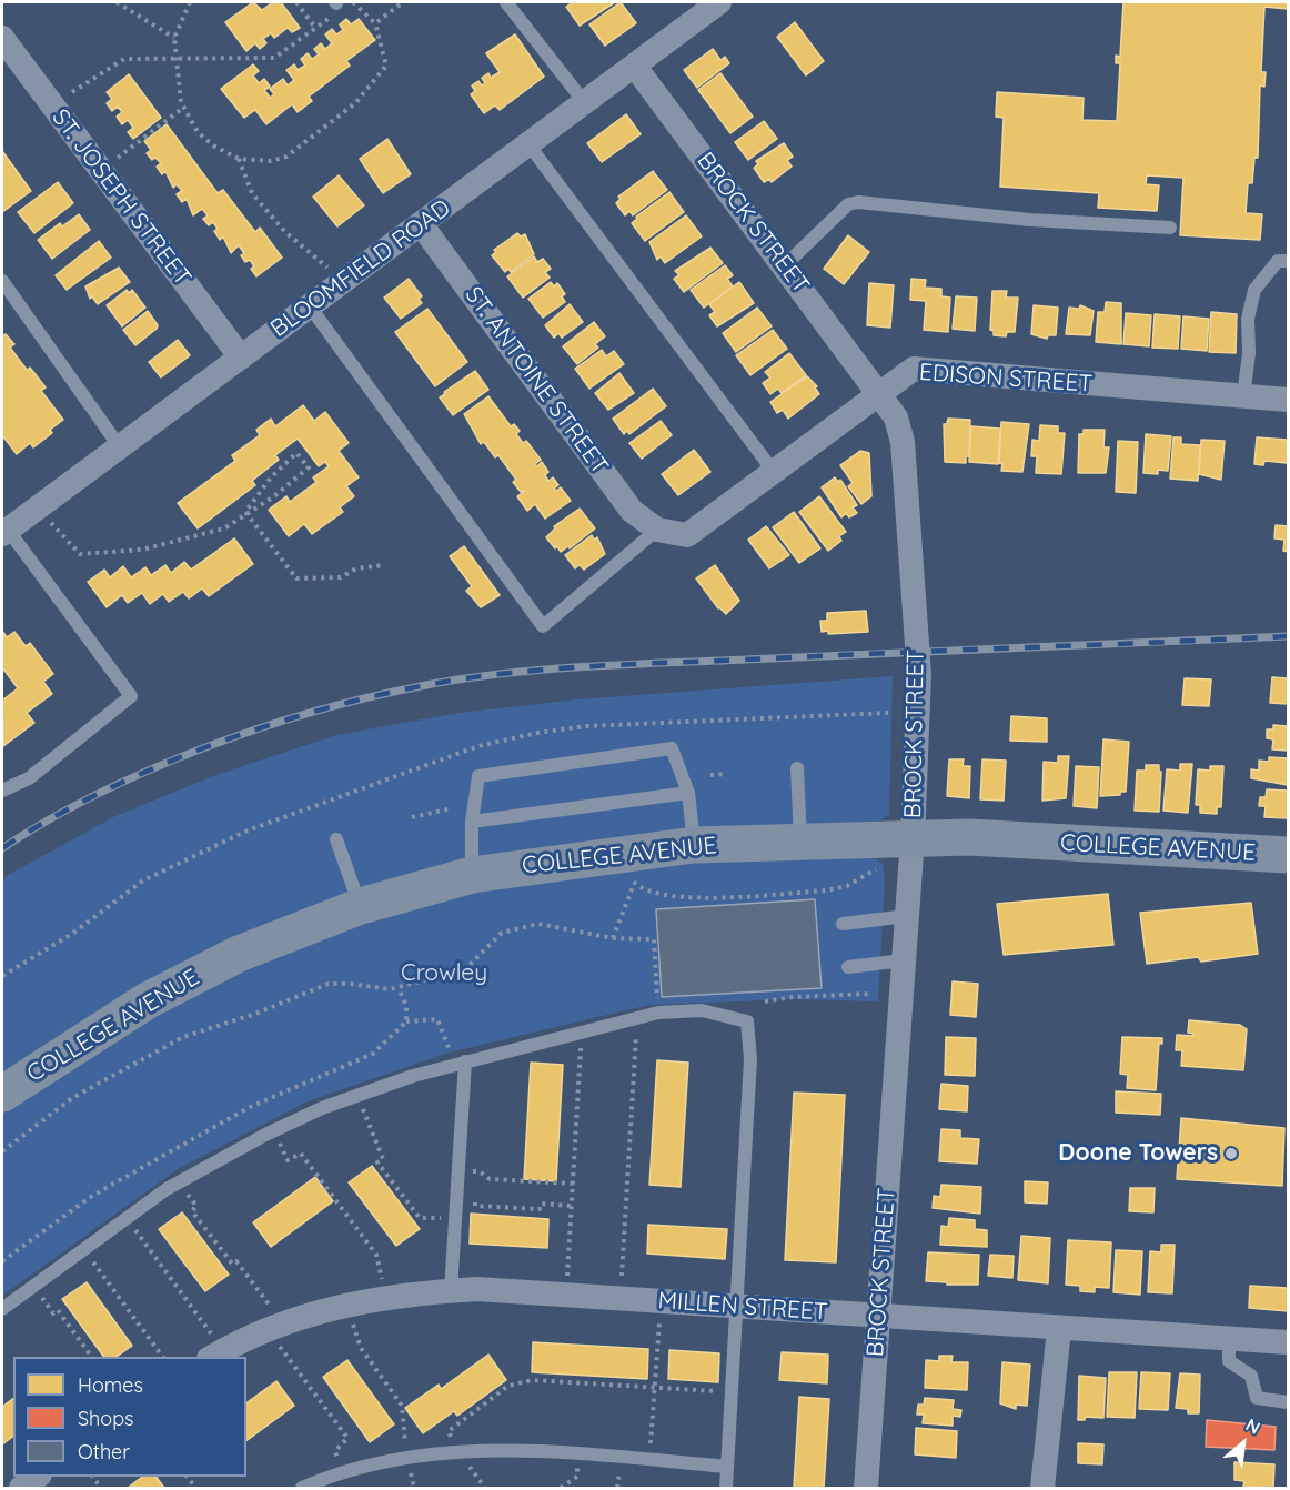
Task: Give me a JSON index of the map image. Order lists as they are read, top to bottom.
{
  "streets": {
    "street": [
      "ST. JOSEPH STREET",
      "BROCK STREET",
      "BLOOMFIELD ROAD",
      "EDISON STREET",
      "ST. ANTOINE STREET",
      "COLLEGE AVENUE",
      "MILLEN STREET"
    ]
  },
  "crossings": [
    ["ST. JOSEPH STREET", "BLOOMFIELD ROAD"],
    ["BROCK STREET", "BLOOMFIELD ROAD"],
    ["BROCK STREET", "EDISON STREET"],
    ["BROCK STREET", "COLLEGE AVENUE"],
    ["BROCK STREET", "MILLEN STREET"],
    ["BLOOMFIELD ROAD", "ST. ANTOINE STREET"],
    ["EDISON STREET", "ST. ANTOINE STREET"]
  ],
  "parks": ["Crowley"],
  "places": ["Doone Towers"],
  "legend": ["Homes", "Shops", "Other"],
  "north": "top right"
}
